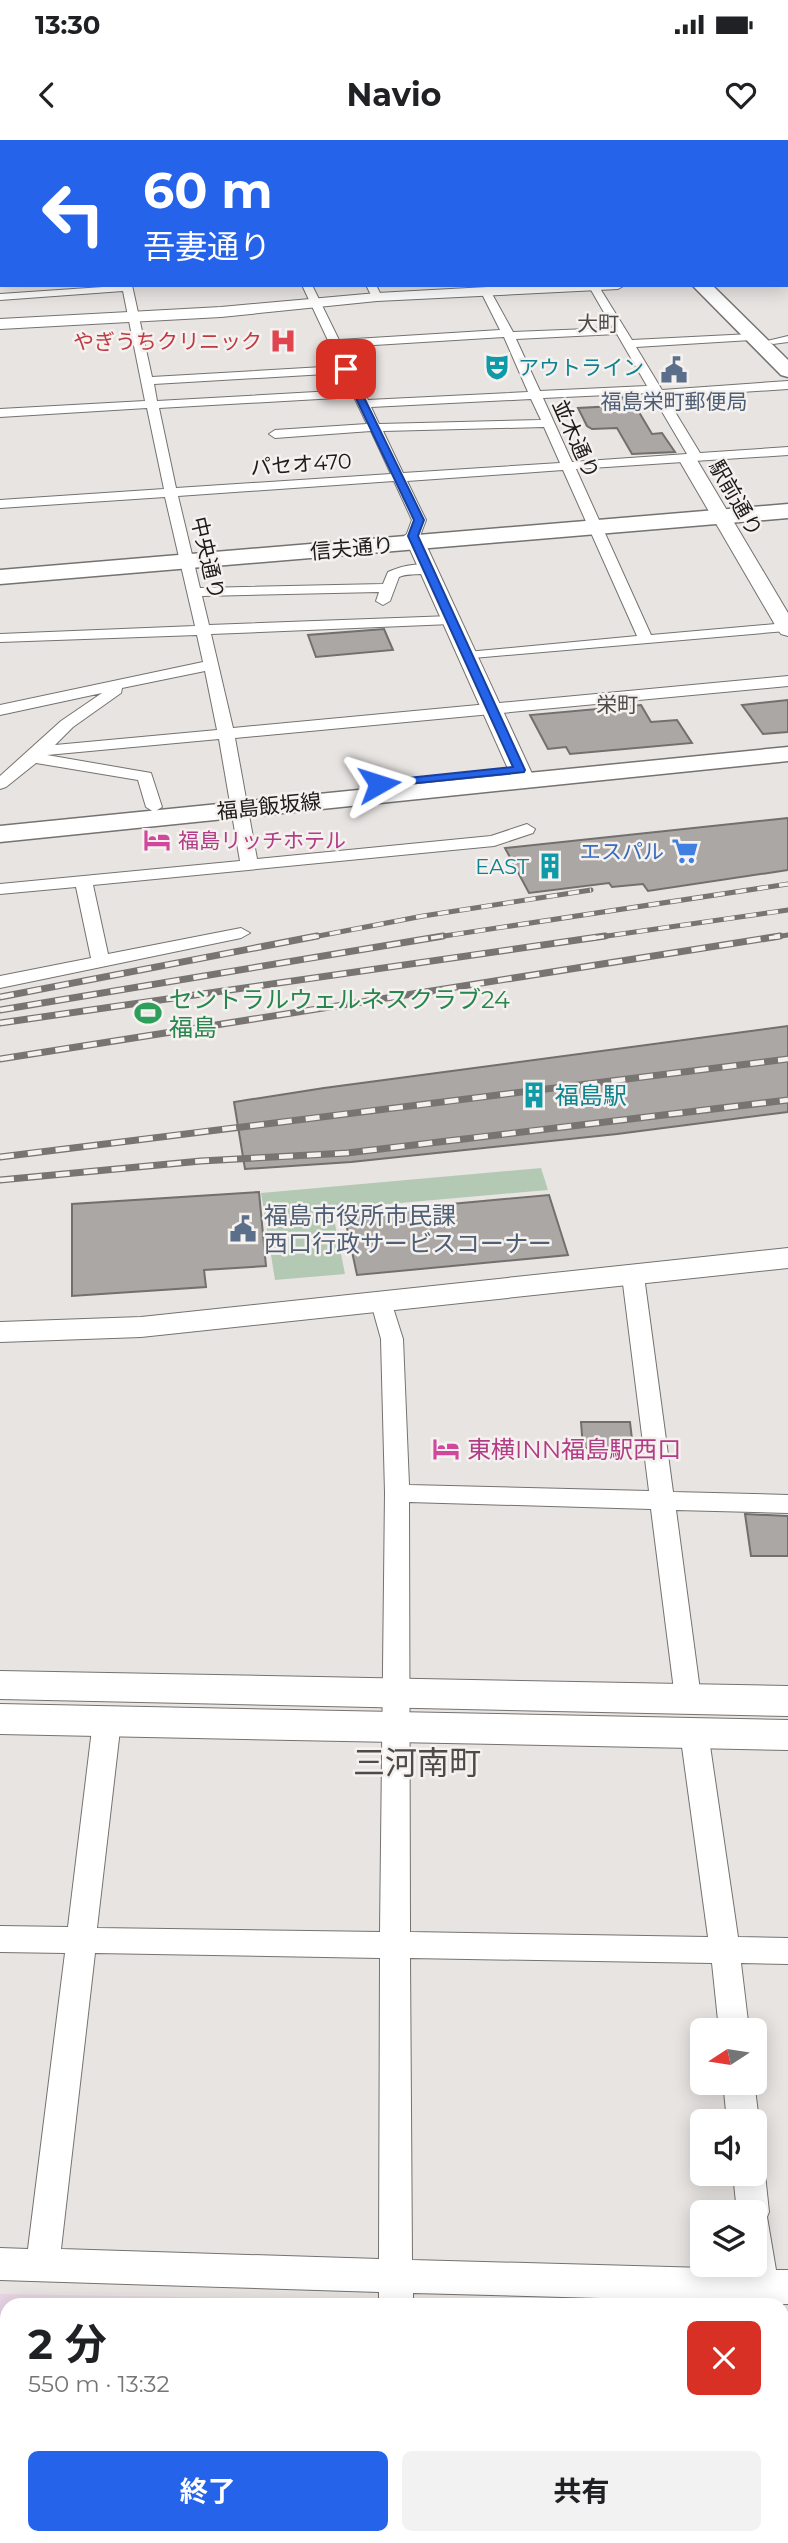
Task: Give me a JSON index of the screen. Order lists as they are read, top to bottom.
{
  "streets": {
    "highway": ["信夫通り"],
    "main road": ["福島飯坂線"],
    "street": [
      "並木通り",
      "パセオ470",
      "駅前通り",
      "中央通り"
    ]
  },
  "crossings": [
    ["並木通り", "パセオ470"],
    ["並木通り", "信夫通り"],
    ["パセオ470", "駅前通り"],
    ["パセオ470", "中央通り"],
    ["駅前通り", "信夫通り"],
    ["信夫通り", "中央通り"],
    ["中央通り", "福島飯坂線"]
  ],
  "districts": ["大町", "栄町", "三河南町"],
  "places": {
    "hospital": ["やぎうちクリニック"],
    "theatre": ["アウトライン"],
    "public building": ["福島栄町郵便局", "福島市役所市民課 西口行政サービスコーナー"],
    "hotel": ["福島リッチホテル", "東横INN福島駅西口"],
    "supermarket": ["エスパル"],
    "building": ["EAST", "福島駅"],
    "sports": ["セントラルウェルネスクラブ24 福島"]
  },
  "north": "left",
  "page": {
    "status": "13:30",
    "header": "Navio",
    "turn": ["60 m", "吾妻通り"],
    "heading": ["2 分", "550 m · 13:32"],
    "buttons": ["終了", "共有"]
  }
}
